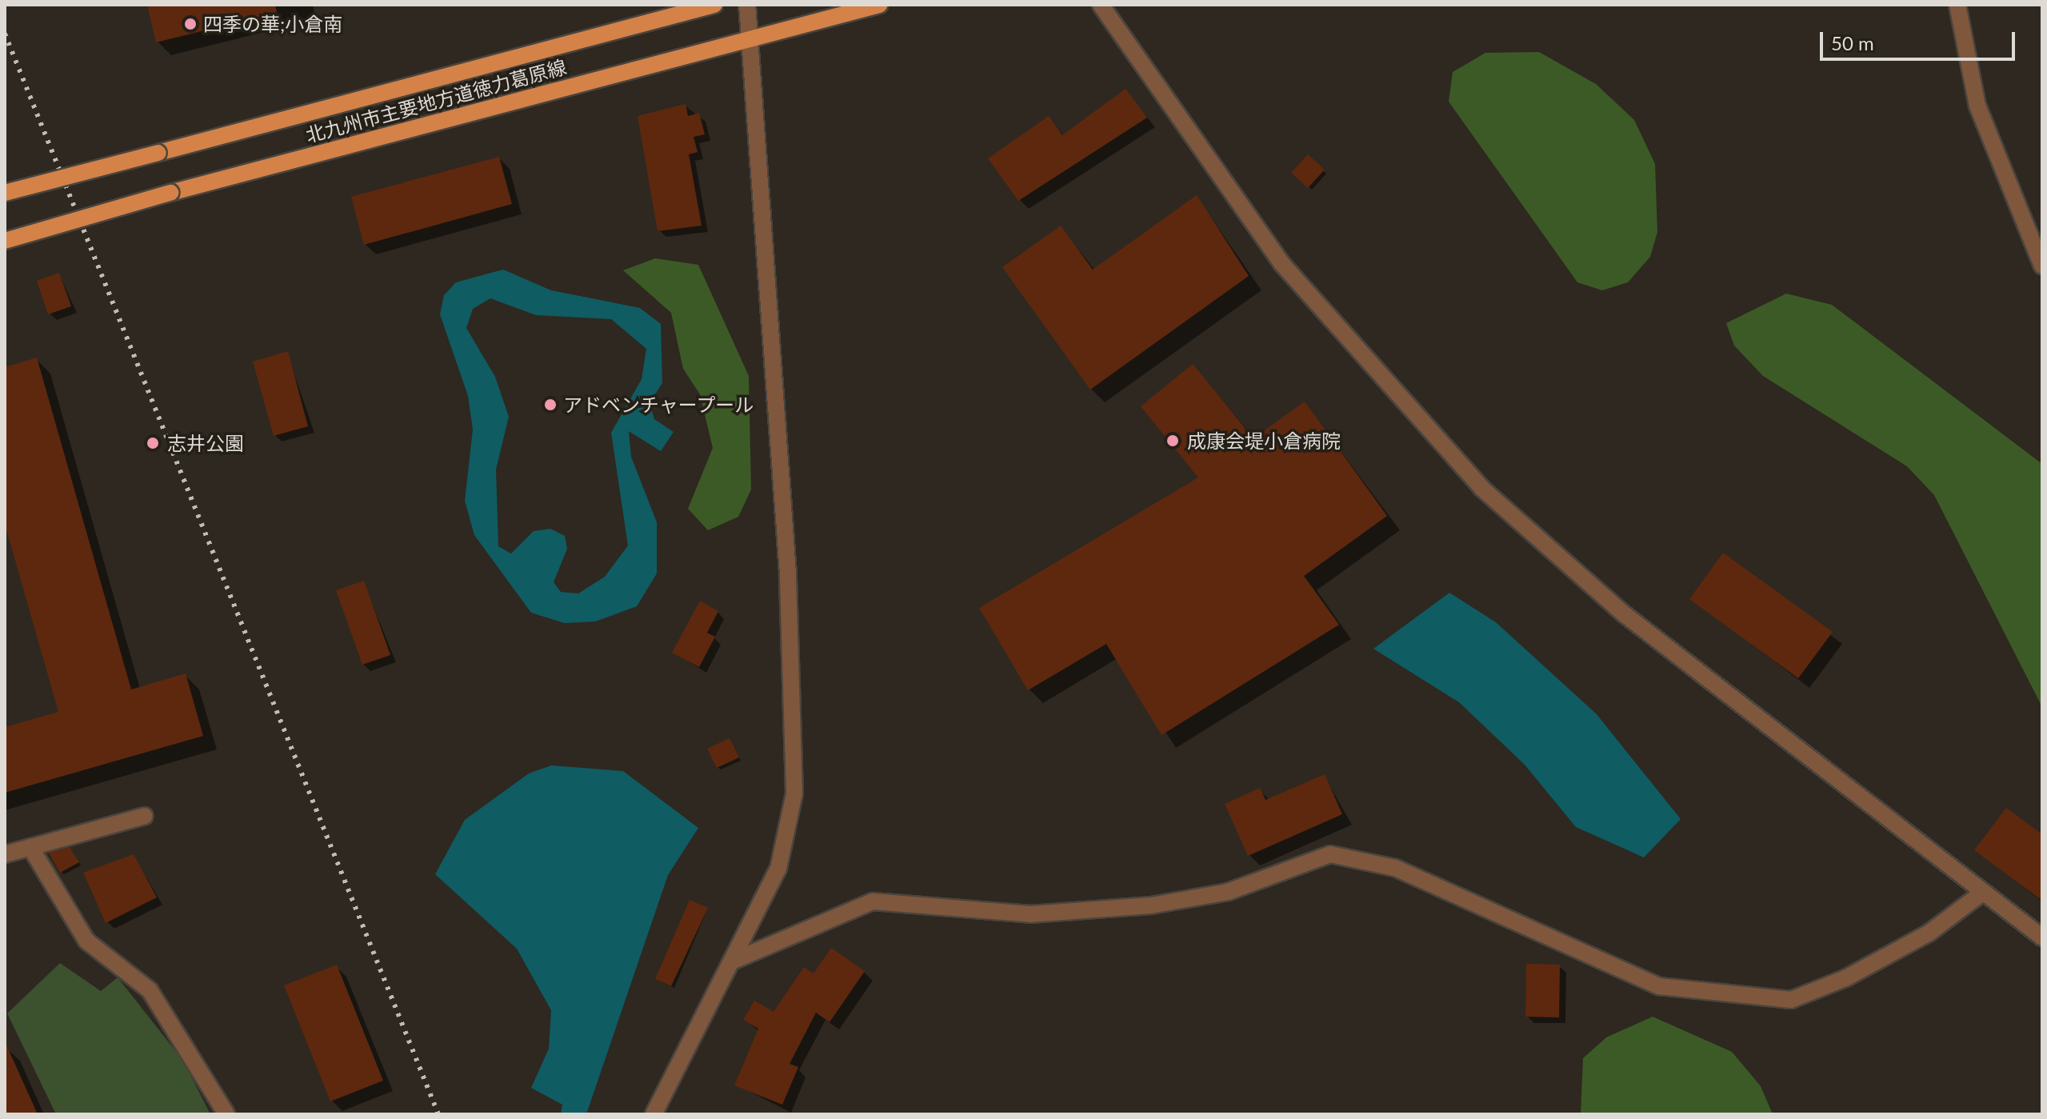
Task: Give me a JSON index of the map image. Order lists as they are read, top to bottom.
{
  "streets": {
    "main road": ["北九州市主要地方道徳力葛原線"]
  },
  "places": [
    "四季の華;小倉南",
    "アドベンチャープール",
    "成康会堤小倉病院",
    "志井公園"
  ],
  "scale_bar": "50 m"
}
